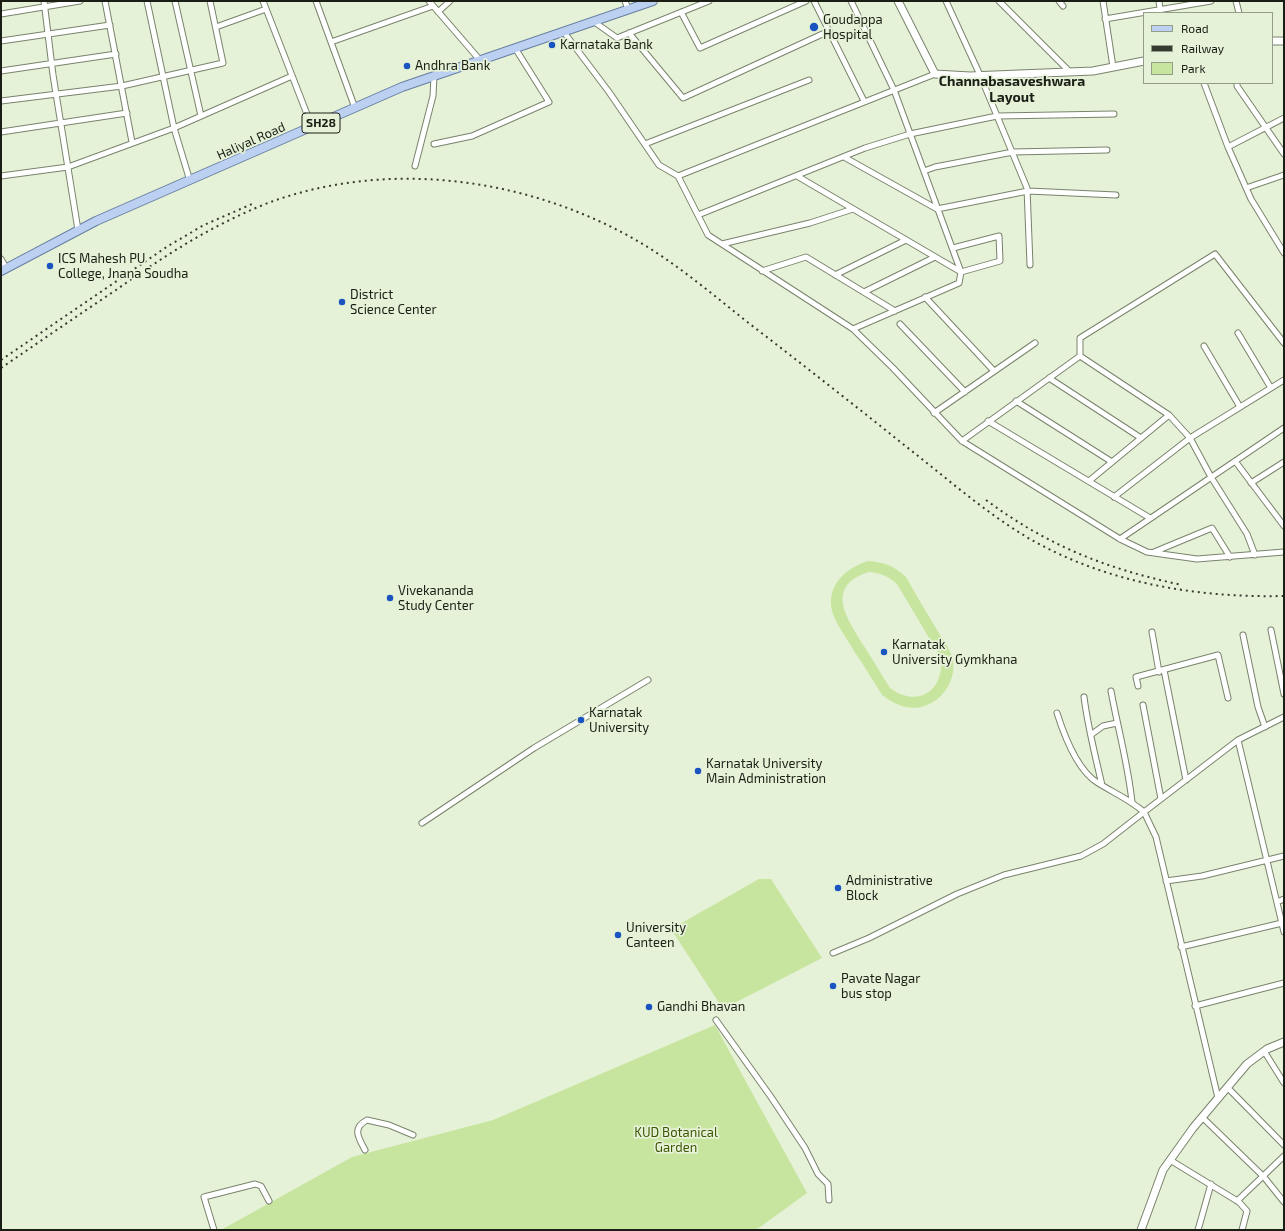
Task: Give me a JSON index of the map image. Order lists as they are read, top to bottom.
{
  "streets": {
    "main road": ["SH28", "Haliyal Road"]
  },
  "districts": ["Channabasaveshwara Layout"],
  "parks": ["KUD Botanical Garden"],
  "places": [
    "Goudappa Hospital",
    "Karnataka Bank",
    "Andhra Bank",
    "ICS Mahesh PU College, Jnana Soudha",
    "District Science Center",
    "Vivekananda Study Center",
    "Karnatak University Gymkhana",
    "Karnatak University",
    "Karnatak University Main Administration",
    "Administrative Block",
    "University Canteen",
    "Pavate Nagar bus stop",
    "Gandhi Bhavan"
  ],
  "legend": ["Road", "Railway", "Park"]
}
